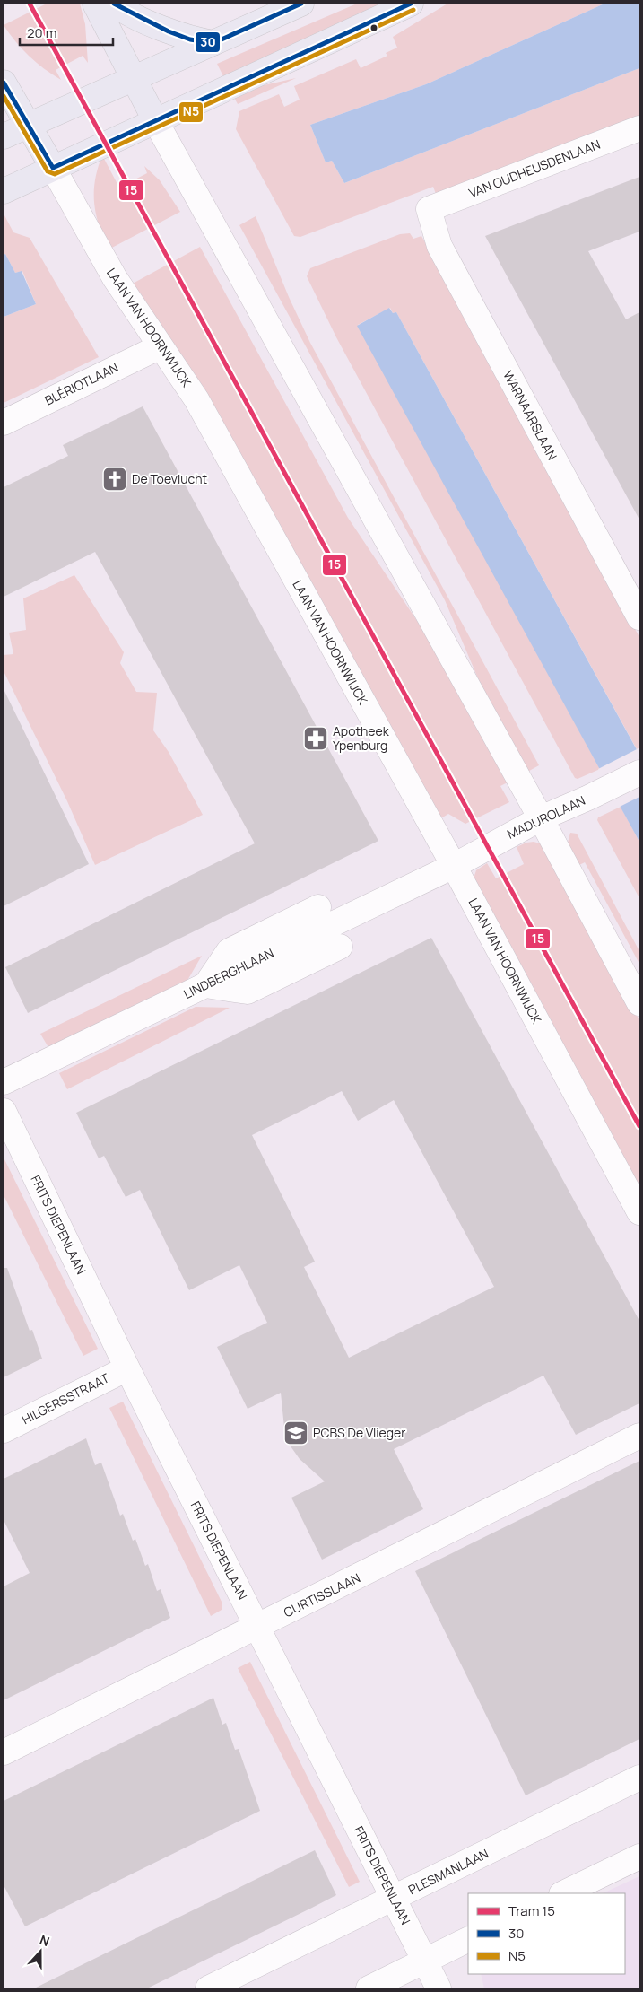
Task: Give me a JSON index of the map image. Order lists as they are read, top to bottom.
{
  "streets": {
    "main road": ["LAAN VAN HOORNWIJCK"],
    "street": [
      "VAN OUDHEUSDENLAAN",
      "BLÉRIOTLAAN",
      "WARNAARSLAAN",
      "MADUROLAAN",
      "LINDBERGHLAAN",
      "FRITS DIEPENLAAN",
      "HILGERSSTRAAT",
      "CURTISSLAAN",
      "PLESMANLAAN"
    ]
  },
  "crossings": [
    ["VAN OUDHEUSDENLAAN", "WARNAARSLAAN"],
    ["LAAN VAN HOORNWIJCK", "BLÉRIOTLAAN"],
    ["LAAN VAN HOORNWIJCK", "MADUROLAAN"],
    ["LAAN VAN HOORNWIJCK", "LINDBERGHLAAN"],
    ["MADUROLAAN", "LINDBERGHLAAN"],
    ["FRITS DIEPENLAAN", "HILGERSSTRAAT"],
    ["FRITS DIEPENLAAN", "CURTISSLAAN"],
    ["FRITS DIEPENLAAN", "PLESMANLAAN"]
  ],
  "places": {
    "church": ["De Toevlucht"],
    "pharmacy": ["Apotheek Ypenburg"],
    "school or university": ["PCBS De Vlieger"]
  },
  "lines": ["tram line 15", "transit line 30", "transit line N5"],
  "legend": ["Tram 15", "30", "N5"],
  "scale_bar": "20 m",
  "north": "top"
}
